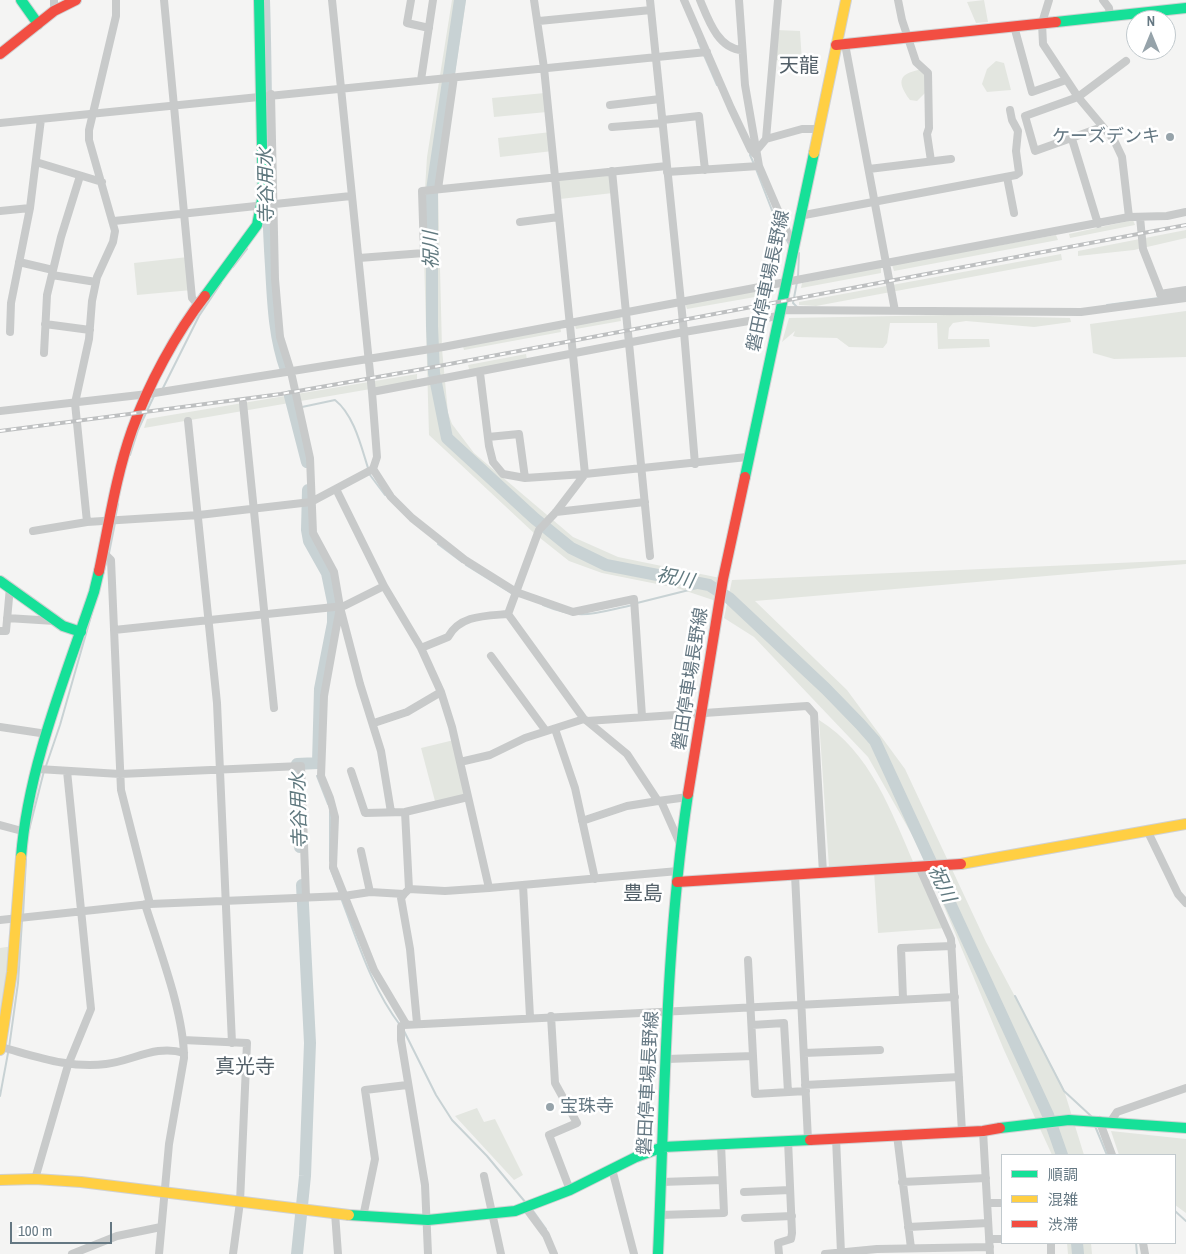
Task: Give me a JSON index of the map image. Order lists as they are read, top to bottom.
{
  "streets": {
    "street": ["磐田停車場長野線"]
  },
  "districts": ["天龍", "豊島", "真光寺"],
  "water": ["寺谷用水", "祝川"],
  "places": ["ケーズデンキ", "宝珠寺"],
  "legend": ["順調", "混雑", "渋滞"],
  "scale_bar": "100 m",
  "north": "top"
}
